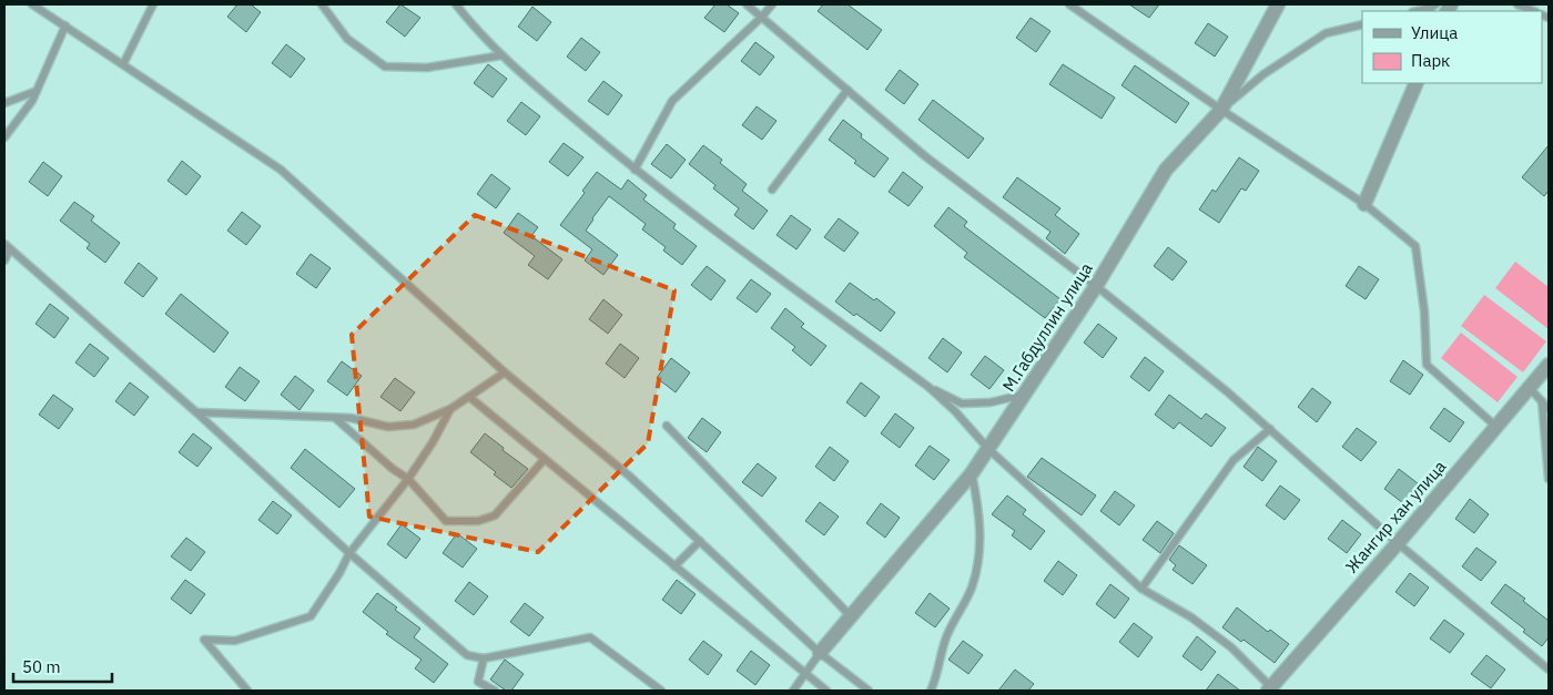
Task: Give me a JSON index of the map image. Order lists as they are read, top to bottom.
{
  "streets": {
    "street": ["М.Габдуллин улица", "Жангир хан улица"]
  },
  "legend": ["Улица", "Парк"],
  "scale_bar": "50 m"
}
